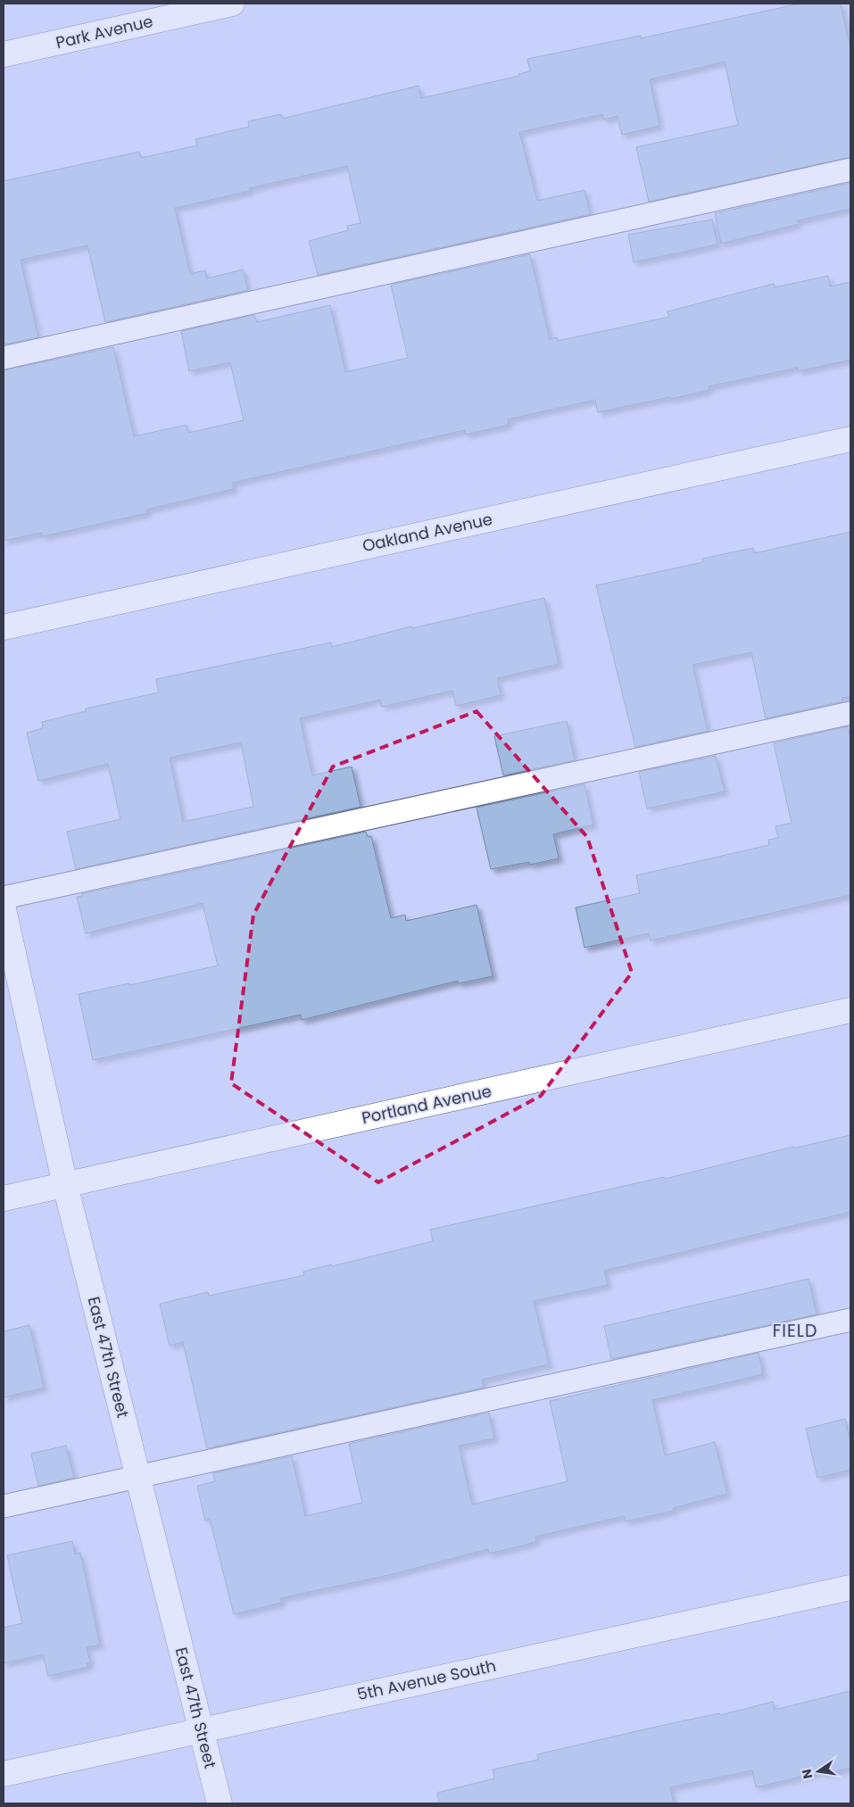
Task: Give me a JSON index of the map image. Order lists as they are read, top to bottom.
{
  "streets": {
    "street": [
      "Park Avenue",
      "Oakland Avenue",
      "Portland Avenue",
      "East 47th Street",
      "5th Avenue South"
    ]
  },
  "crossings": [
    ["Portland Avenue", "East 47th Street"],
    ["East 47th Street", "5th Avenue South"]
  ],
  "districts": ["FIELD"],
  "north": "left"
}
